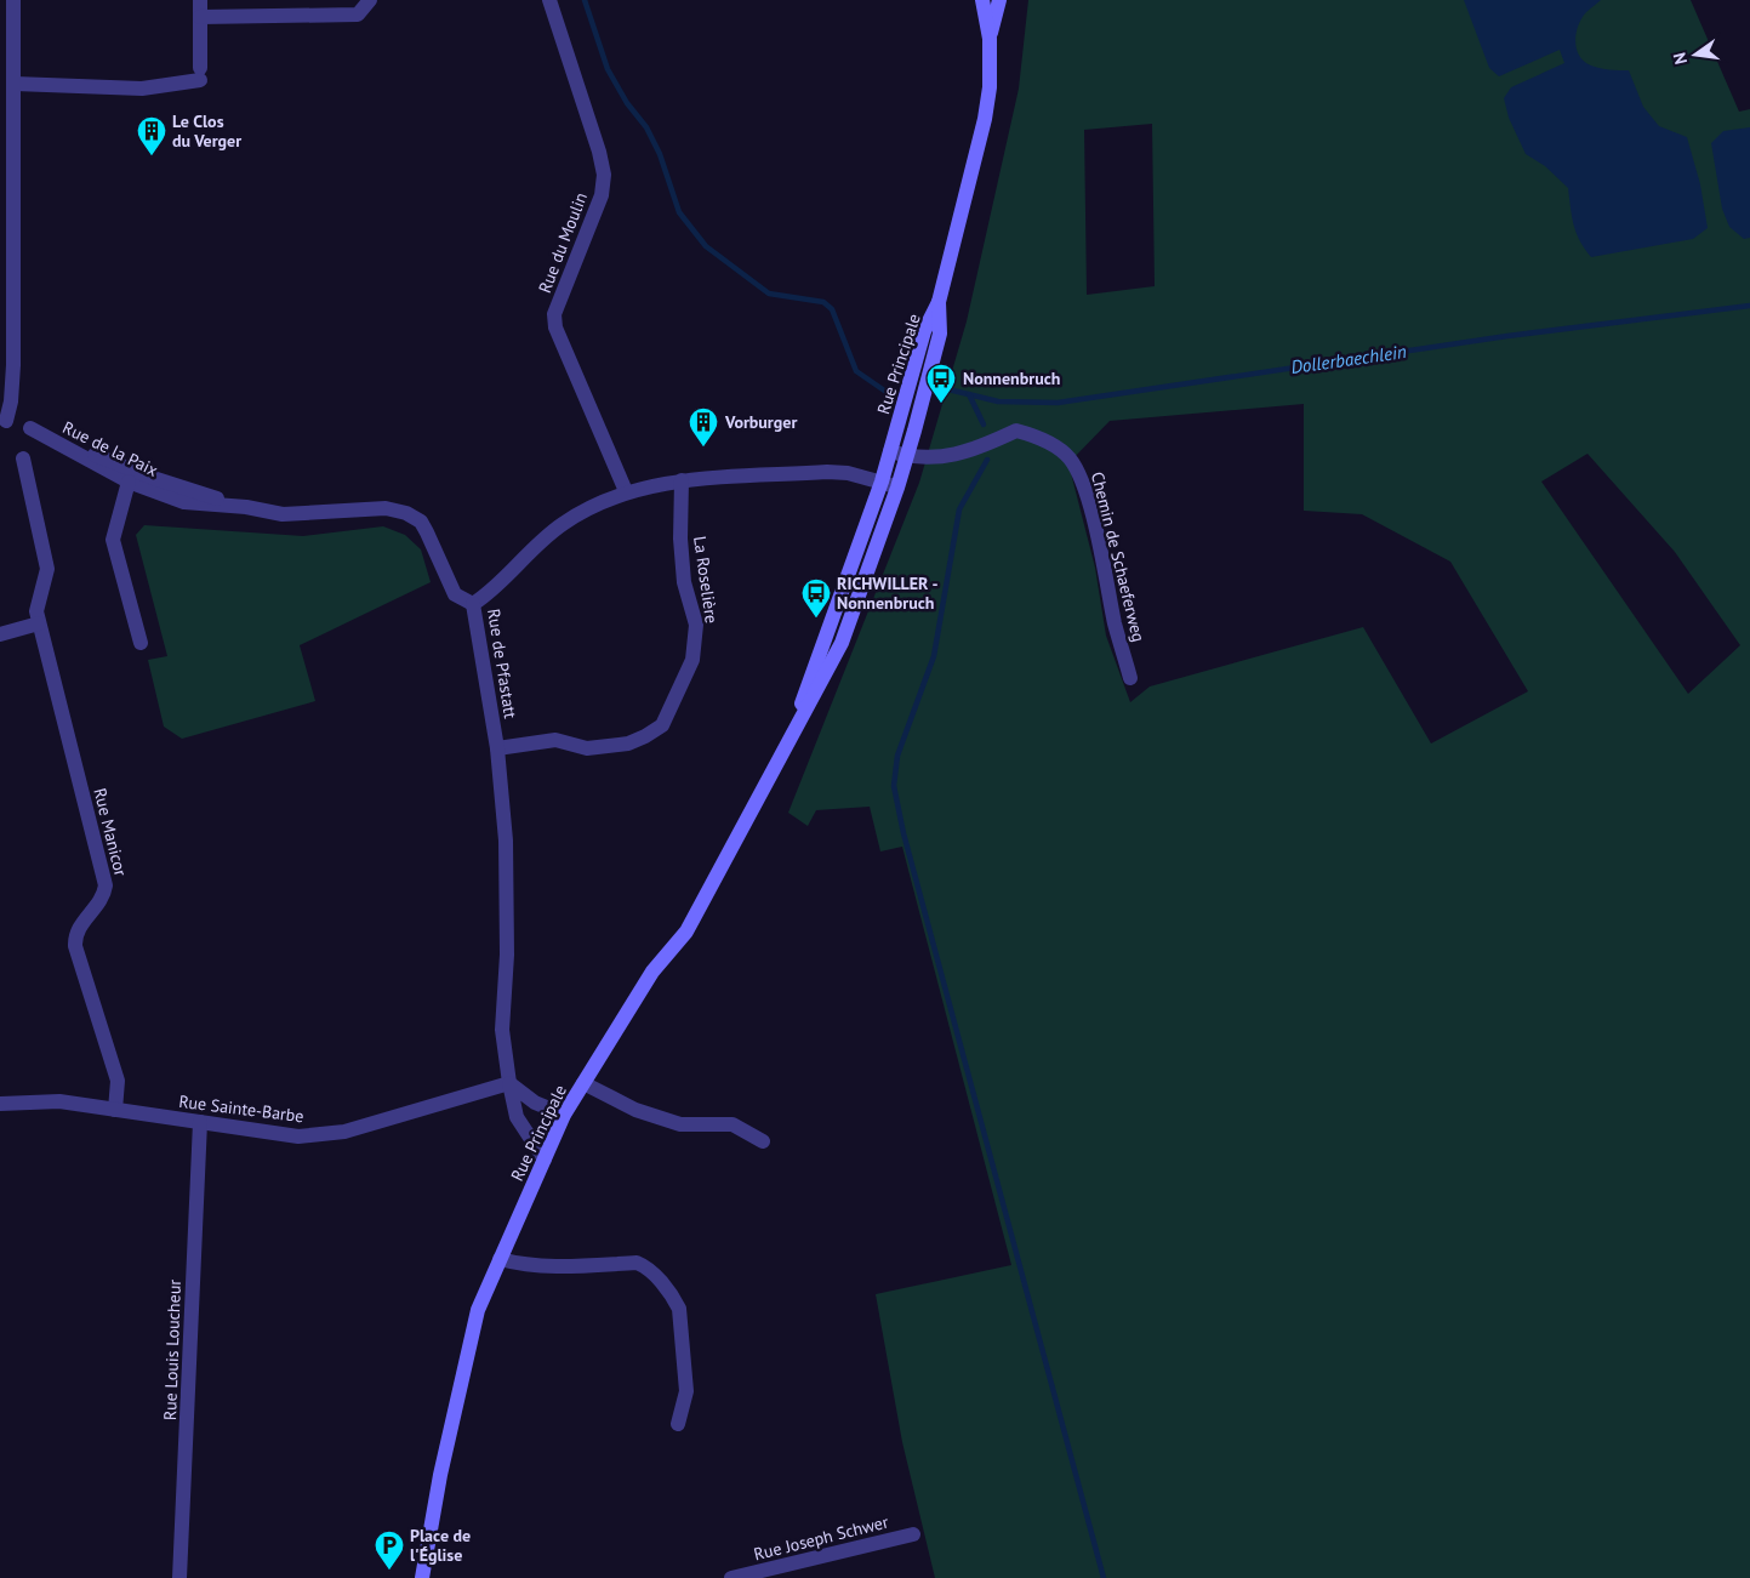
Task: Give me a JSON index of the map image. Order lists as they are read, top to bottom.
{
  "streets": {
    "main road": ["Rue Principale"],
    "street": [
      "Rue du Moulin",
      "Rue de la Paix",
      "Chemin de Schaeferweg",
      "La Roselière",
      "Rue de Pfastatt",
      "Rue Manicor",
      "Rue Sainte-Barbe",
      "Rue Louis Loucheur",
      "Rue Joseph Schwer"
    ]
  },
  "crossings": [
    ["Rue du Moulin", "Rue de Pfastatt"],
    ["Rue Principale", "Chemin de Schaeferweg"],
    ["Rue Principale", "Rue de Pfastatt"],
    ["Rue de la Paix", "Rue de Pfastatt"],
    ["La Roselière", "Rue de Pfastatt"],
    ["Rue de Pfastatt", "Rue Sainte-Barbe"],
    ["Rue Manicor", "Rue Sainte-Barbe"],
    ["Rue Sainte-Barbe", "Rue Louis Loucheur"]
  ],
  "water": ["Dollerbaechlein"],
  "places": {
    "building": ["Le Clos du Verger", "Vorburger"],
    "bus stop": ["Nonnenbruch", "RICHWILLER - Nonnenbruch"],
    "parking": ["Place de l'Église"]
  },
  "north": "left"
}
